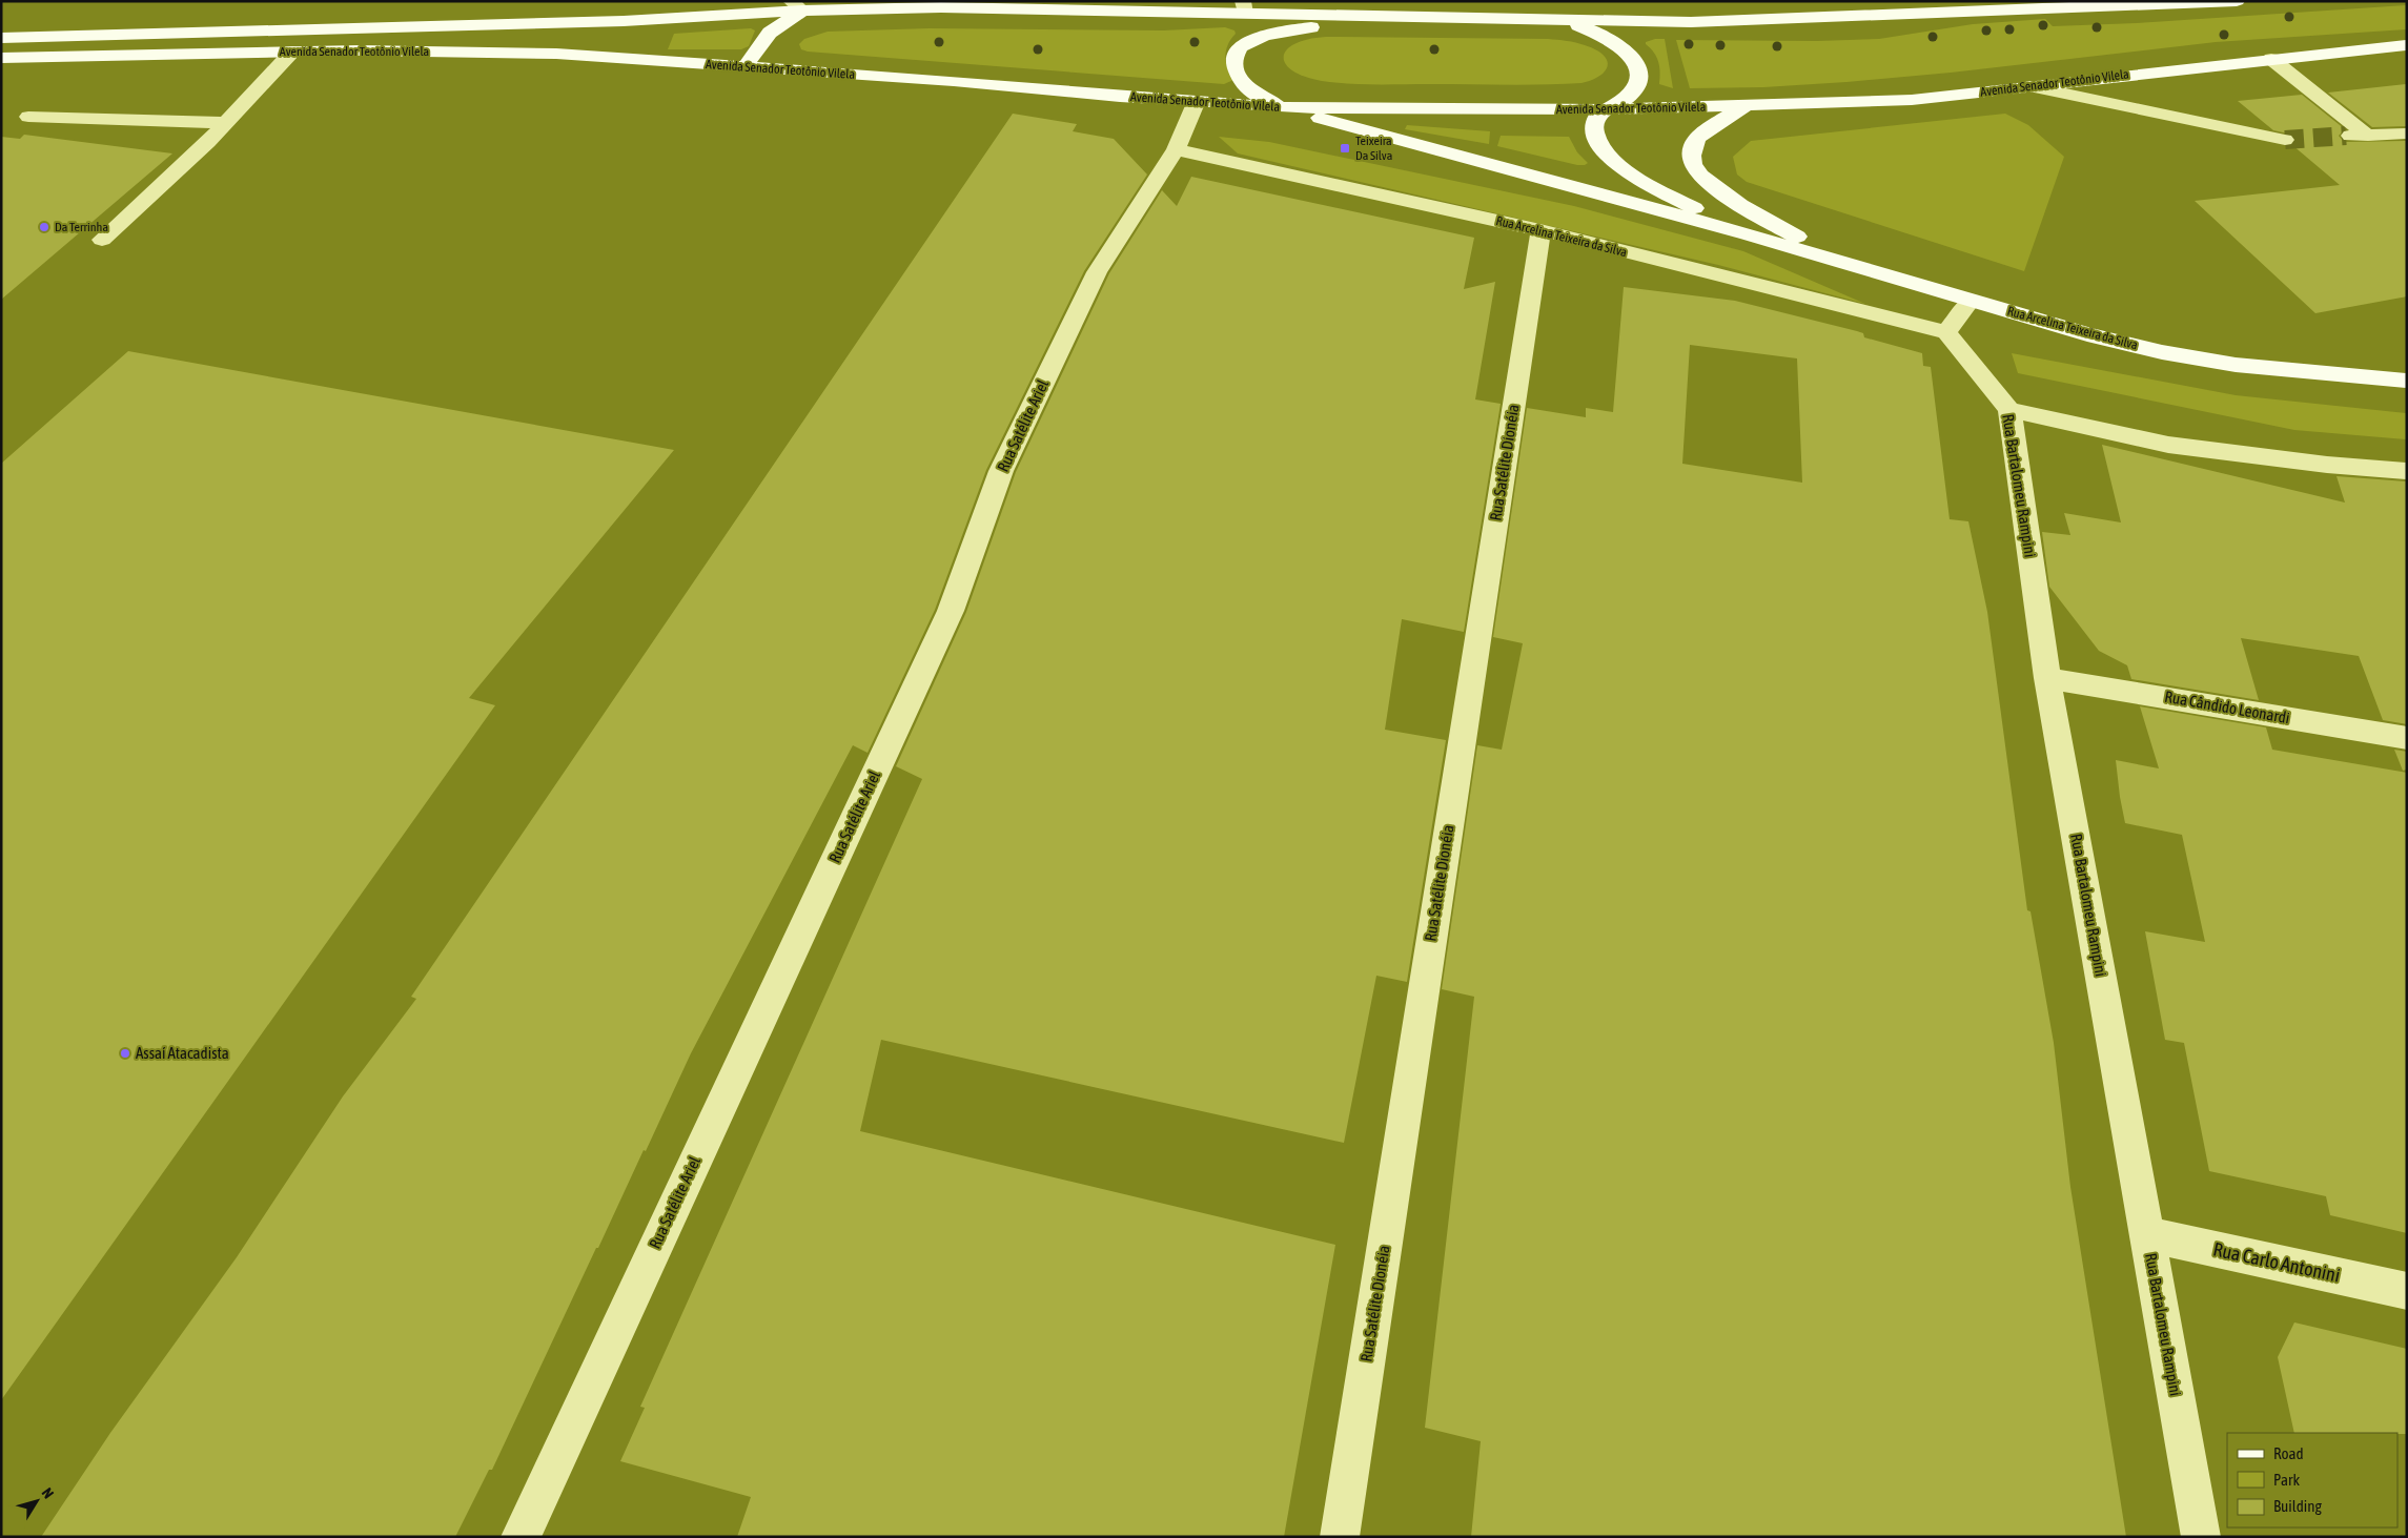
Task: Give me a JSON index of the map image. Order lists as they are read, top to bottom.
{
  "streets": {
    "main road": ["Avenida Senador Teotônio Vilela", "Rua Arcelina Teixeira da Silva"],
    "street": [
      "Rua Satélite Ariel",
      "Rua Satélite Dionéia",
      "Rua Bartalomeu Rampini",
      "Rua Cândido Leonardi",
      "Rua Carlo Antonini"
    ]
  },
  "crossings": [
    ["Avenida Senador Teotônio Vilela", "Rua Arcelina Teixeira da Silva"],
    ["Avenida Senador Teotônio Vilela", "Rua Satélite Ariel"],
    ["Rua Arcelina Teixeira da Silva", "Rua Satélite Ariel"],
    ["Rua Arcelina Teixeira da Silva", "Rua Satélite Dionéia"],
    ["Rua Arcelina Teixeira da Silva", "Rua Bartalomeu Rampini"],
    ["Rua Bartalomeu Rampini", "Rua Cândido Leonardi"],
    ["Rua Bartalomeu Rampini", "Rua Carlo Antonini"]
  ],
  "places": {
    "transit": ["Teixeira Da Silva"],
    "other": ["Da Terrinha", "Assaí Atacadista"]
  },
  "legend": ["Road", "Park", "Building"],
  "north": "top right"
}
